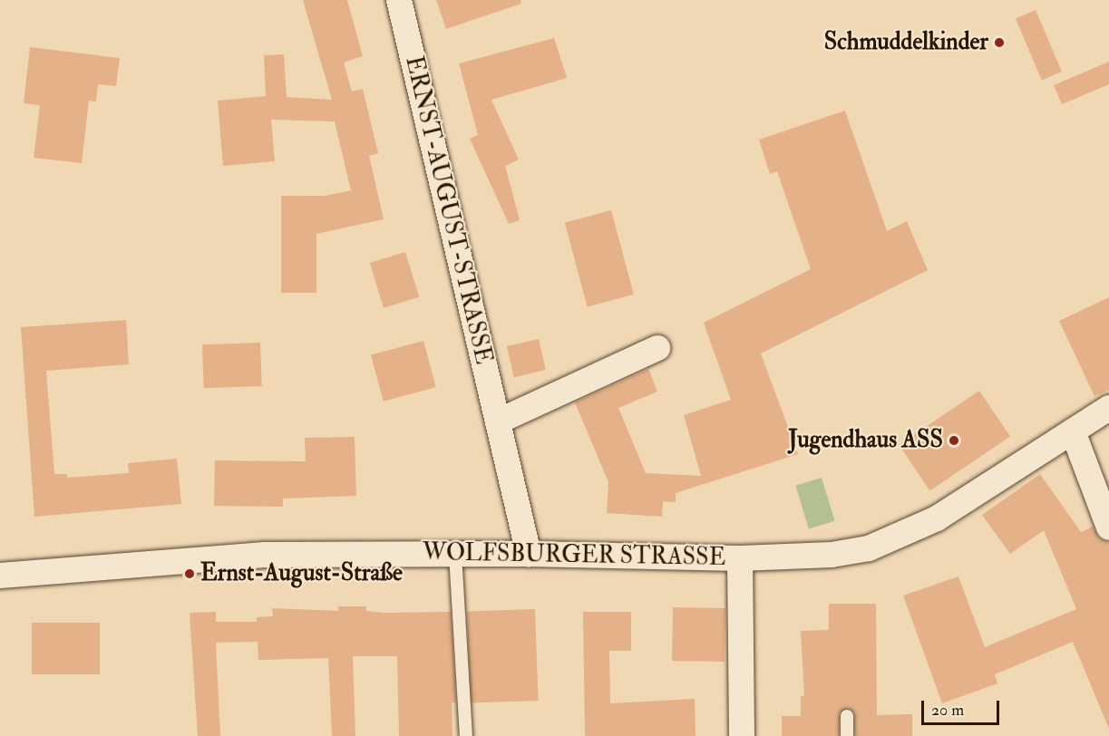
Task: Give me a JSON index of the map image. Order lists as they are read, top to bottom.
{
  "streets": {
    "street": ["ERNST-AUGUST-STRASSE", "WOLFSBURGER STRASSE"]
  },
  "crossings": [
    ["ERNST-AUGUST-STRASSE", "WOLFSBURGER STRASSE"]
  ],
  "places": ["Schmuddelkinder", "Jugendhaus ASS", "Ernst-August-Straße"],
  "scale_bar": "20 m"
}
